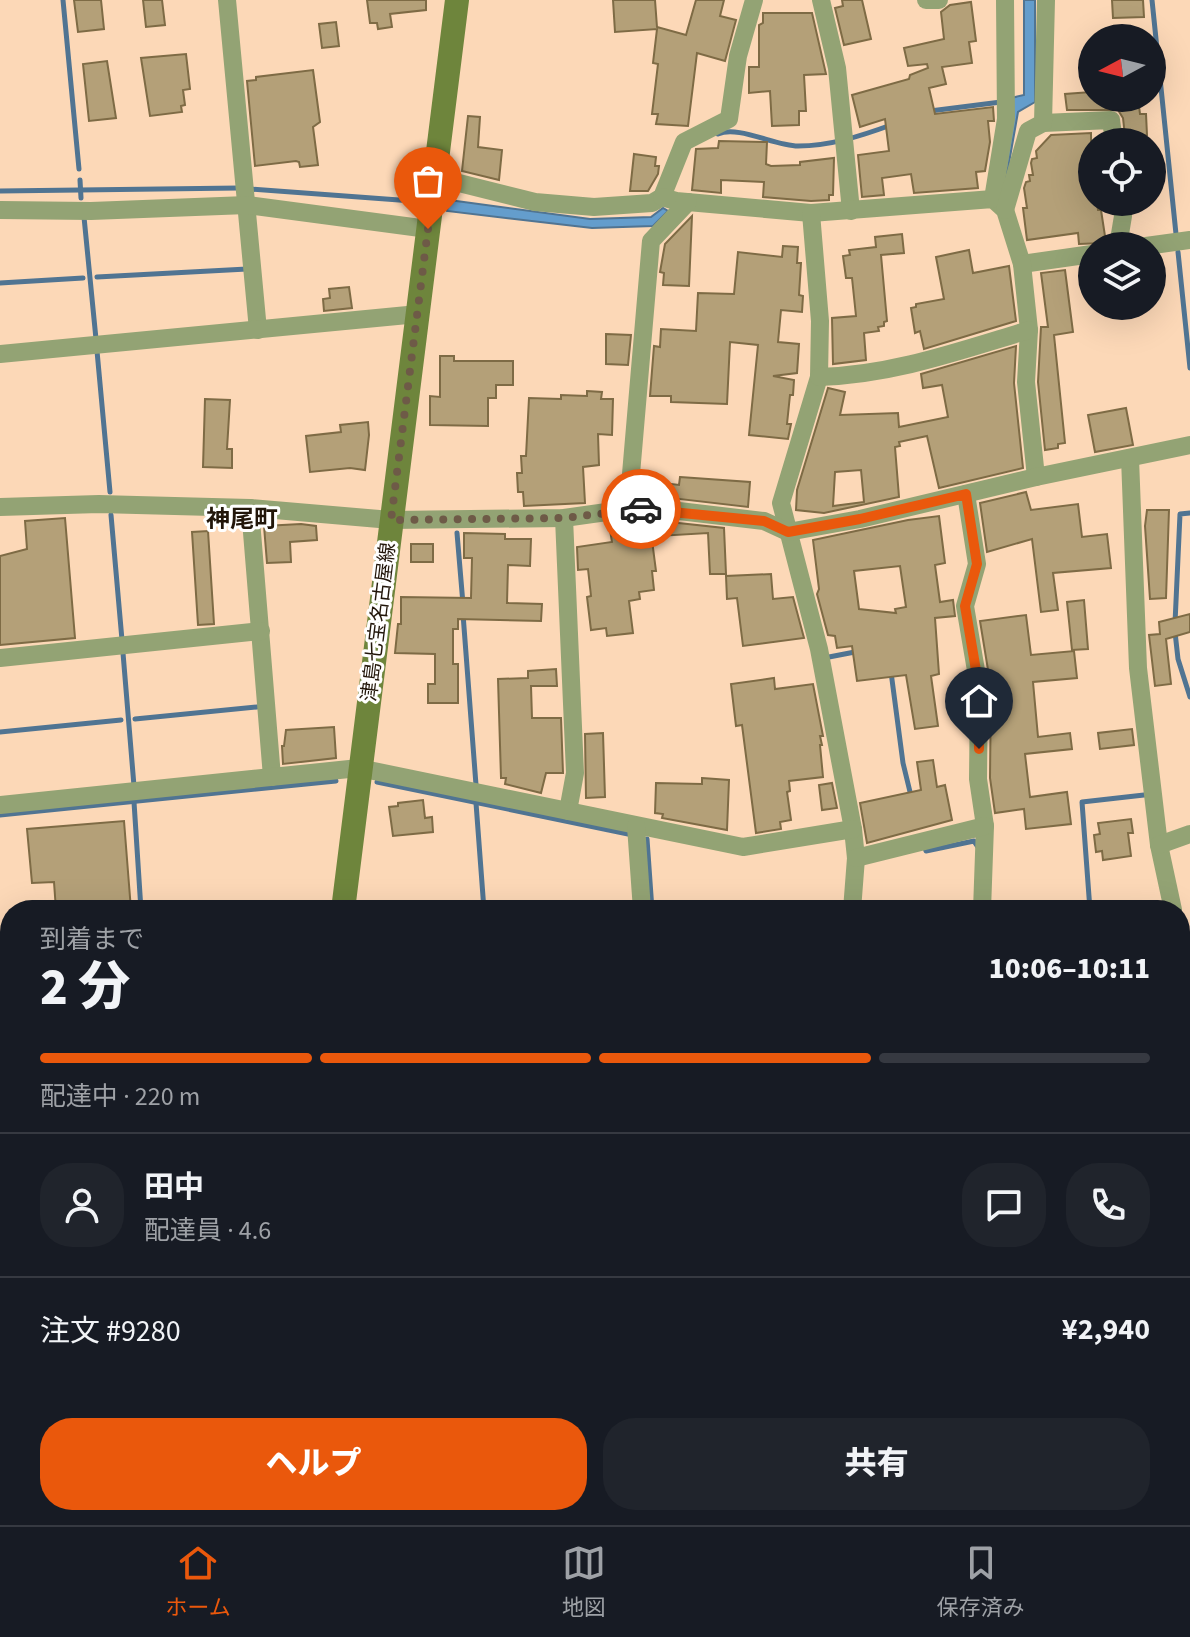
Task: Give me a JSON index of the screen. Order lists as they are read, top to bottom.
{
  "streets": {
    "main road": ["津島七宝名古屋線"]
  },
  "districts": ["神尾町"],
  "north": "left",
  "page": {
    "heading": ["2 分", "到着まで", "10:06–10:11"],
    "panel": [
      "田中",
      "配達員 · 4.6",
      "注文 #9280",
      "¥2,940"
    ],
    "bar": "配達中 · 220 m",
    "buttons": ["ヘルプ", "共有"],
    "tabs": ["ホーム", "地図", "保存済み"]
  }
}
